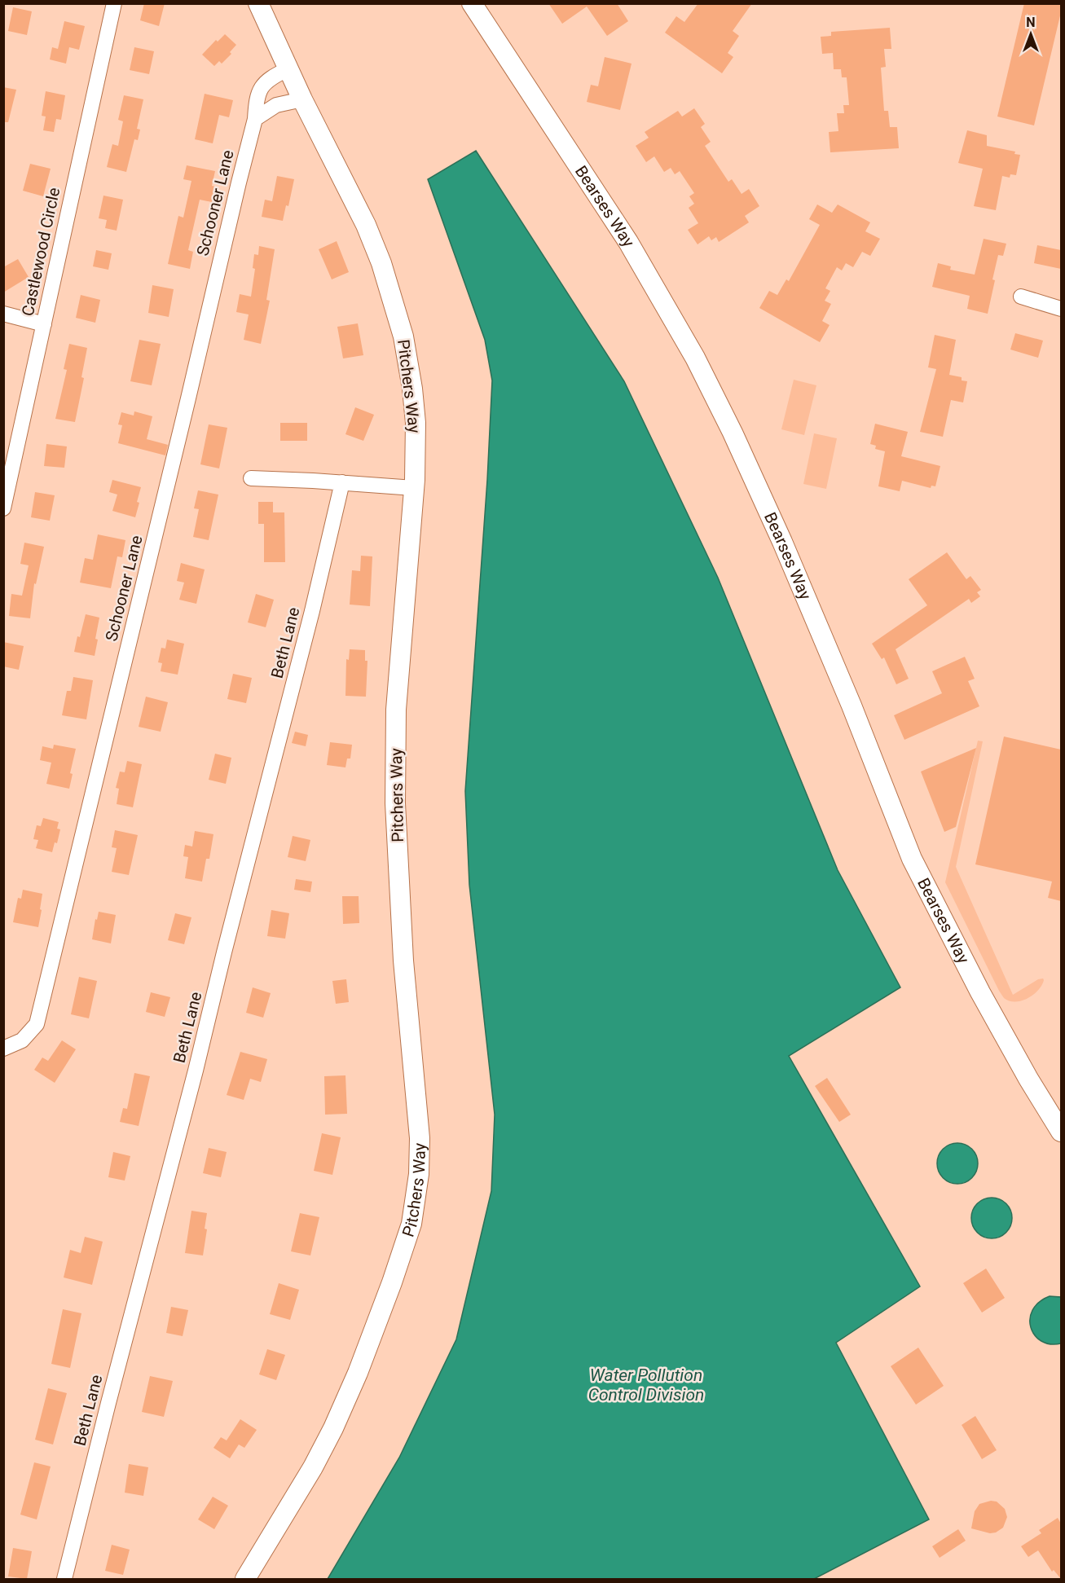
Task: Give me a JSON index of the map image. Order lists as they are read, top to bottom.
{
  "streets": {
    "main road": ["Bearses Way", "Pitchers Way"],
    "street": ["Schooner Lane", "Castlewood Circle", "Beth Lane"]
  },
  "crossings": [
    ["Schooner Lane", "Pitchers Way"]
  ],
  "water": ["Water Pollution Control Division"],
  "north": "top"
}
